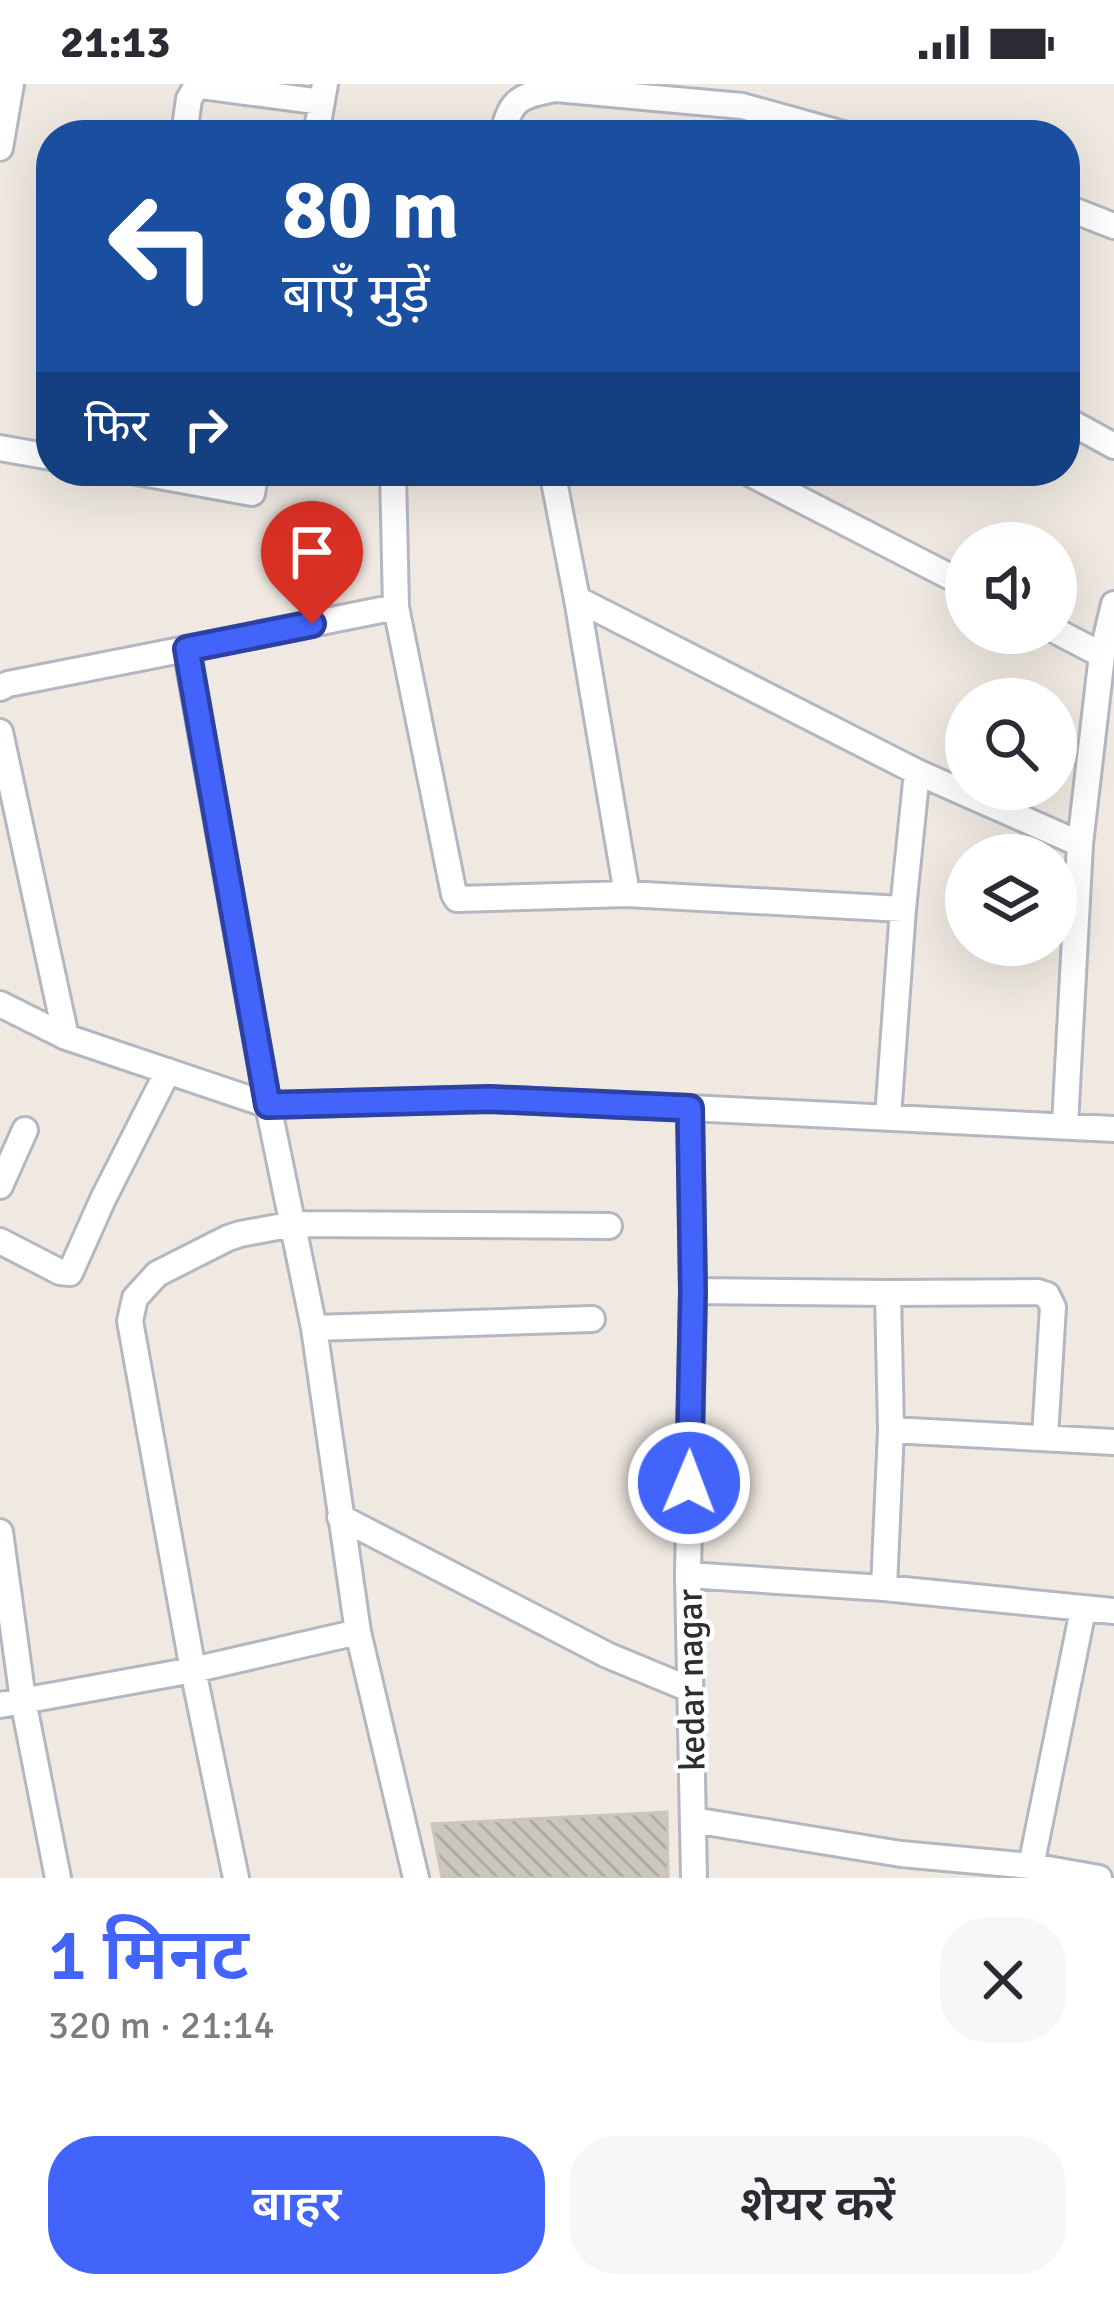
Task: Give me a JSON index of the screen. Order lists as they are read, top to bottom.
{
  "streets": {
    "street": ["kedar nagar"]
  },
  "page": {
    "status": "21:13",
    "turn": ["80 m", "बाएँ मुड़ें"],
    "then": "फिर",
    "heading": ["1 मिनट", "320 m · 21:14"],
    "buttons": ["बाहर", "शेयर करें"]
  }
}
